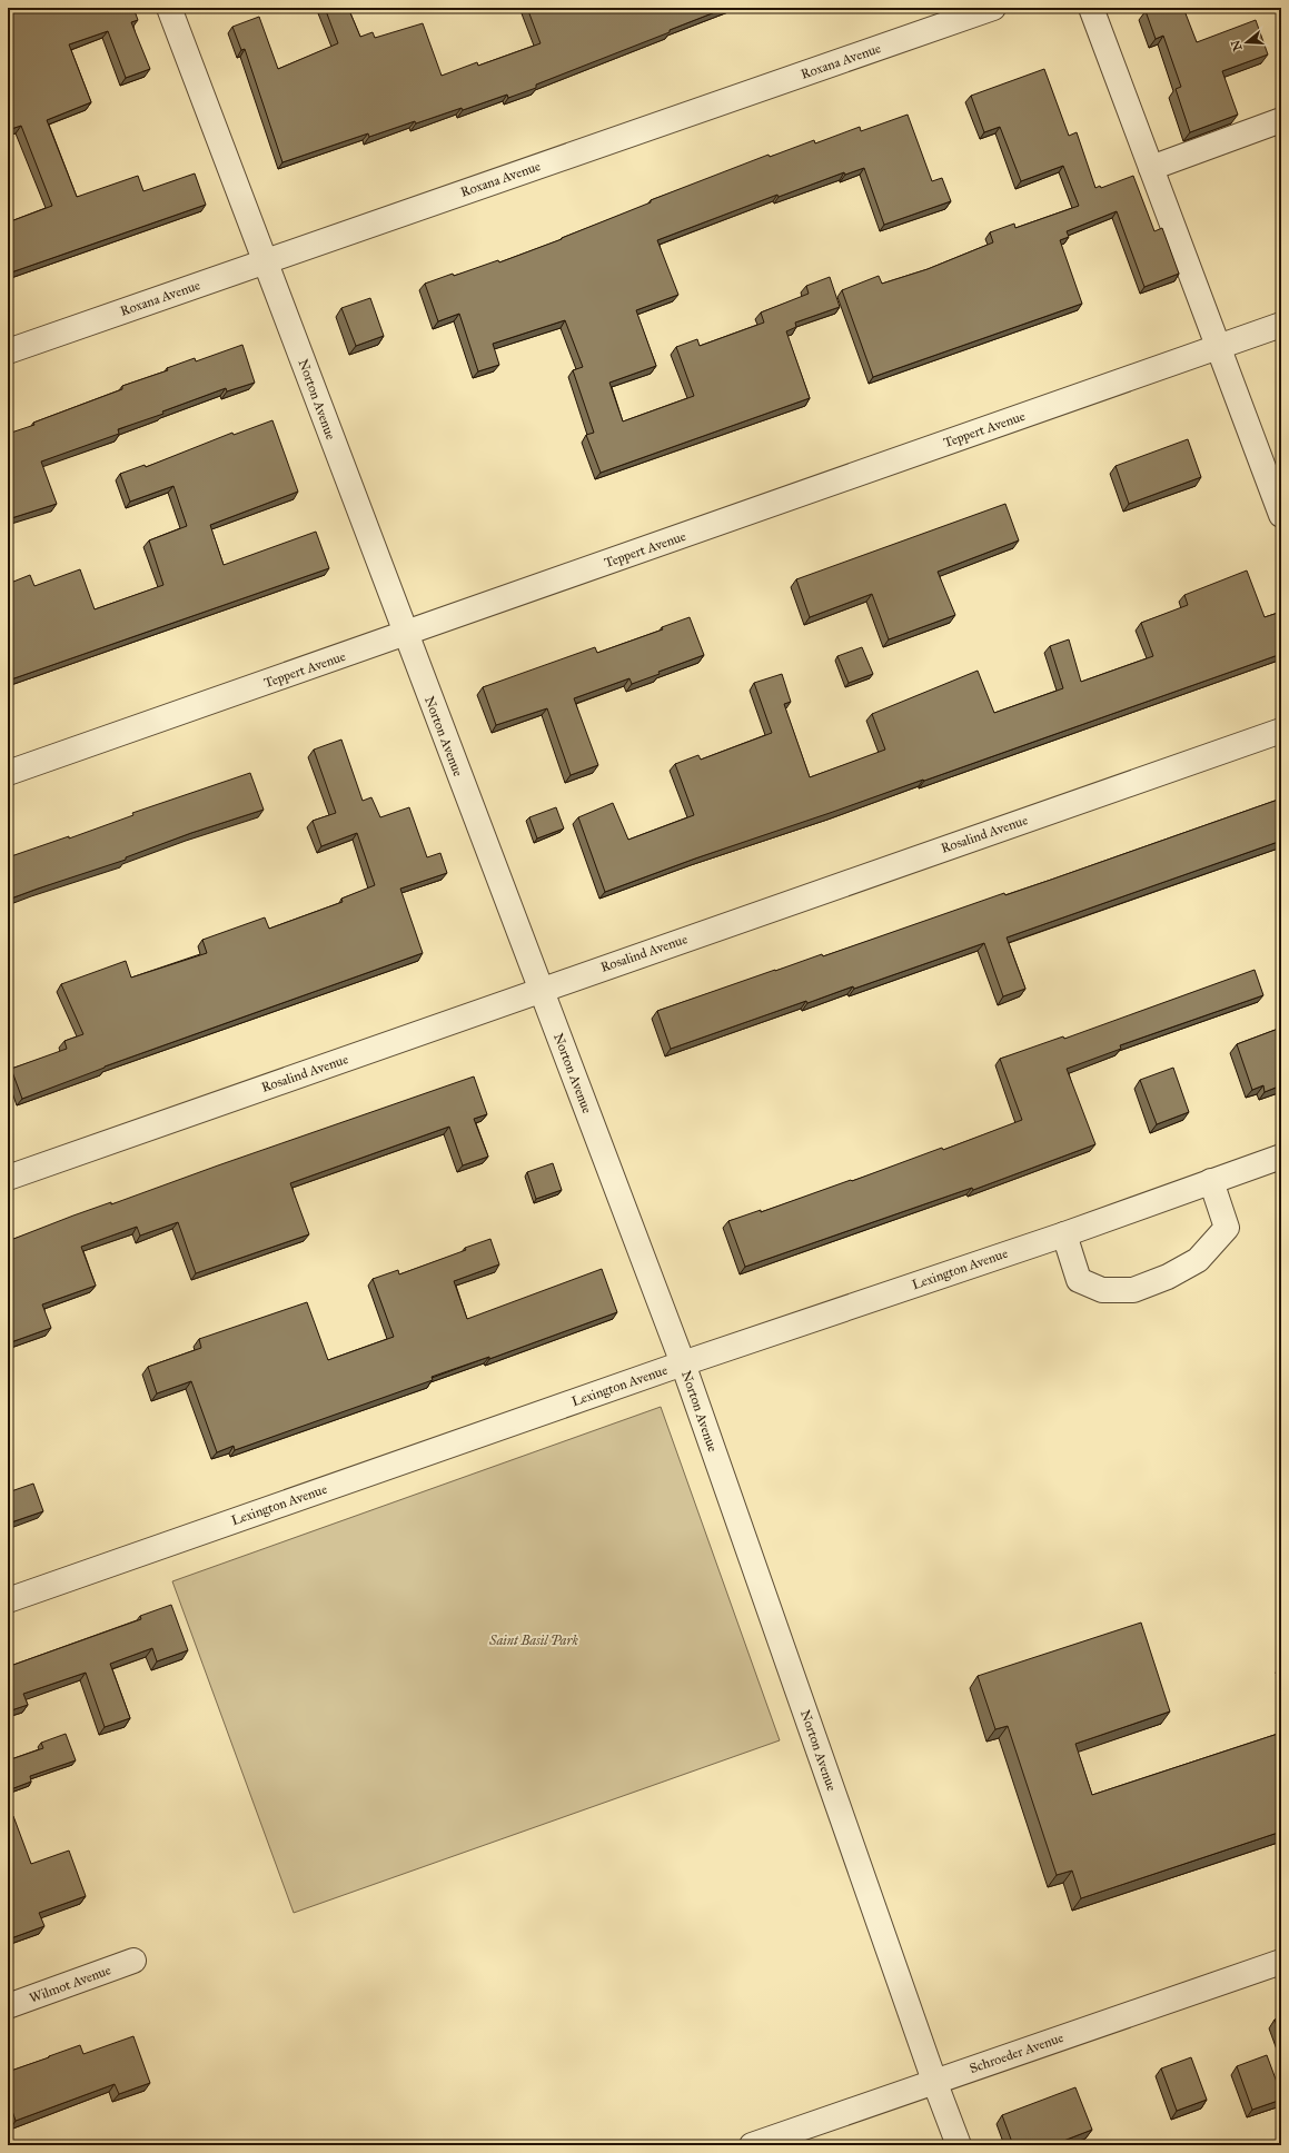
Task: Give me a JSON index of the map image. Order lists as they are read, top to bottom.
{
  "streets": {
    "street": [
      "Roxana Avenue",
      "Norton Avenue",
      "Teppert Avenue",
      "Rosalind Avenue",
      "Lexington Avenue",
      "Wilmot Avenue",
      "Schroeder Avenue"
    ]
  },
  "crossings": [
    ["Roxana Avenue", "Norton Avenue"],
    ["Norton Avenue", "Teppert Avenue"],
    ["Norton Avenue", "Rosalind Avenue"],
    ["Norton Avenue", "Lexington Avenue"],
    ["Norton Avenue", "Schroeder Avenue"]
  ],
  "parks": ["Saint Basil Park"],
  "north": "left"
}
